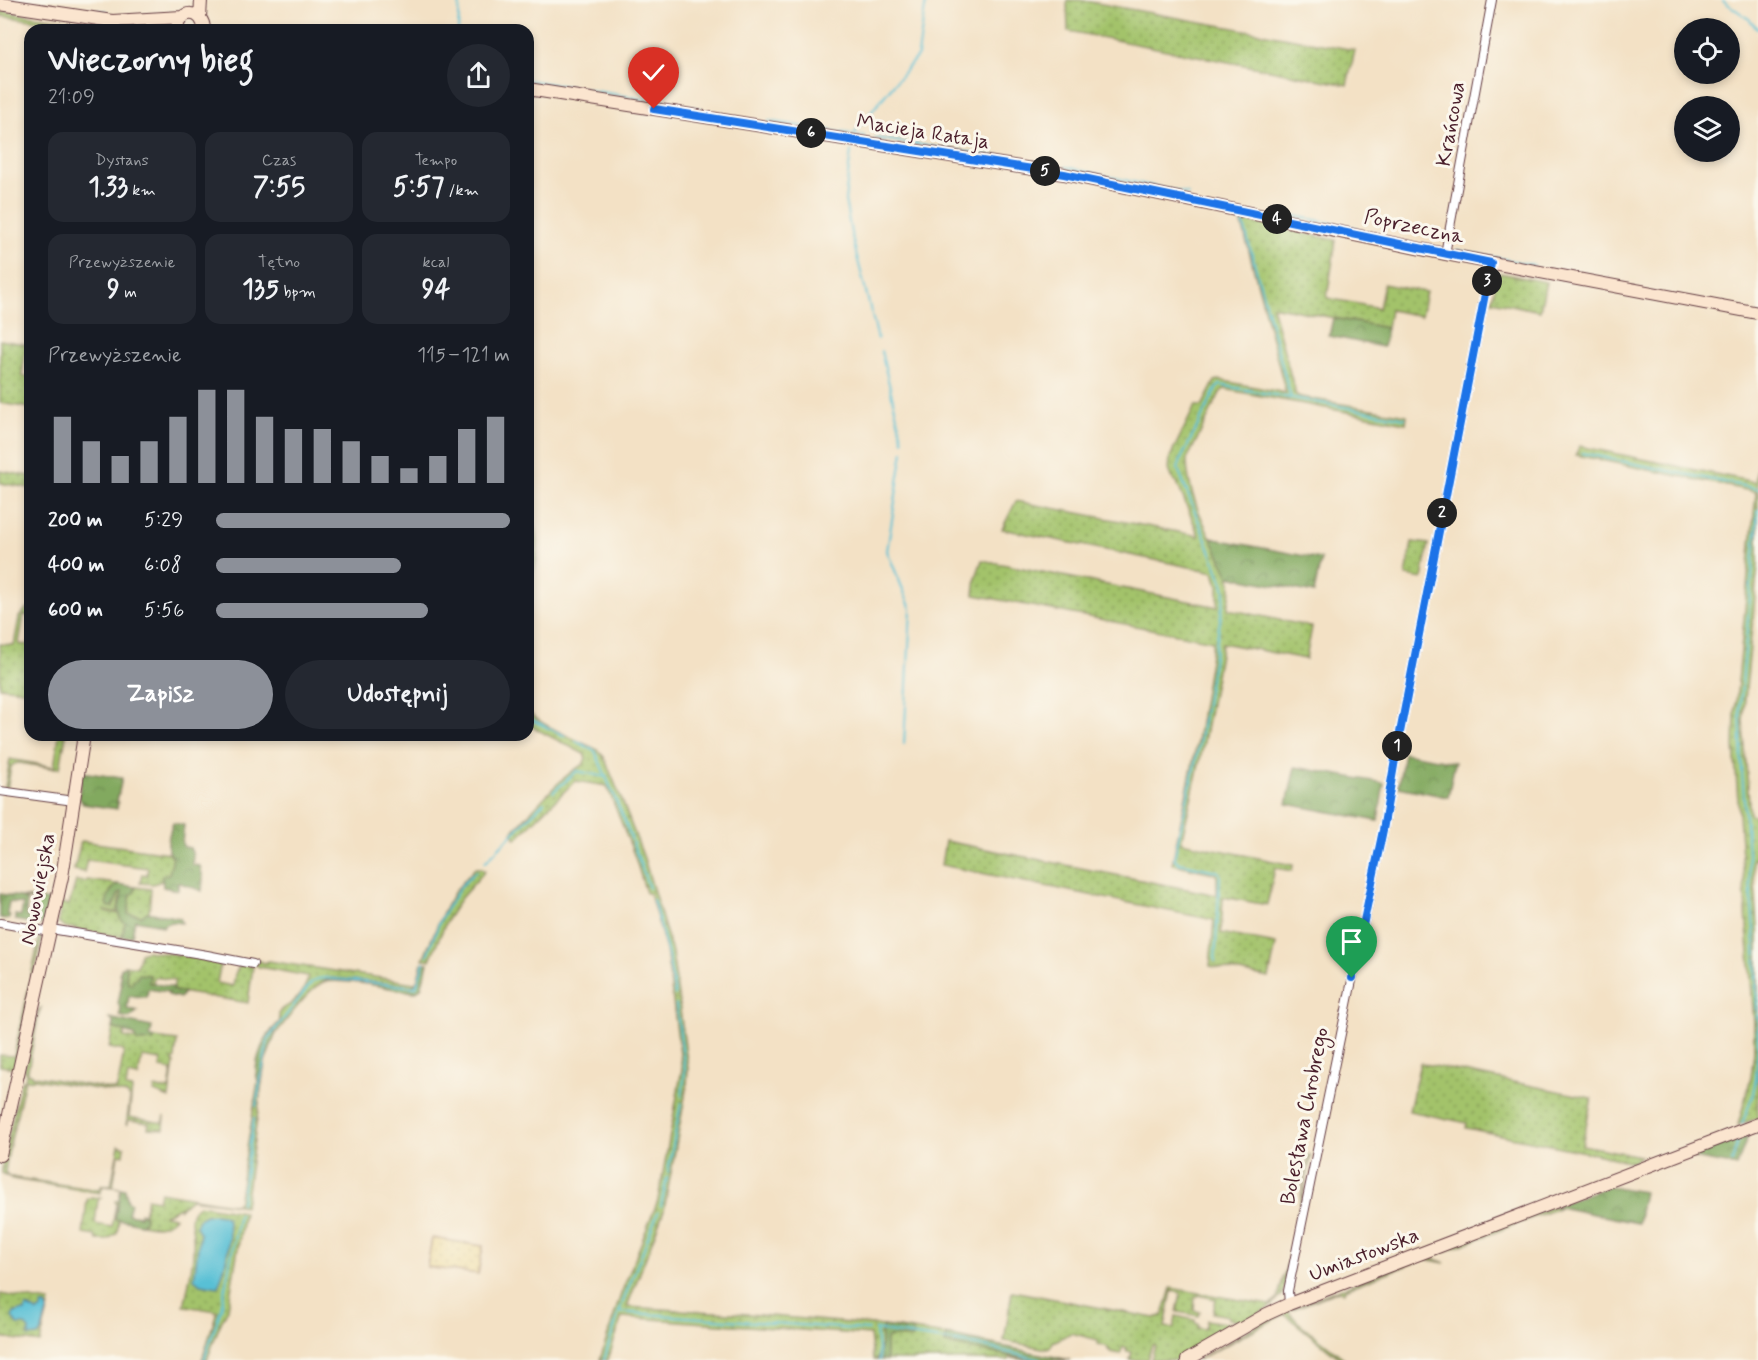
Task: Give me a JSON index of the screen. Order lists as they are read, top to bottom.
{
  "streets": {
    "street": [
      "Krańcowa",
      "Macieja Rataja",
      "Poprzeczna",
      "Nowowiejska",
      "Bolesława Chrobrego",
      "Umiastowska"
    ]
  },
  "crossings": [
    ["Krańcowa", "Poprzeczna"],
    ["Macieja Rataja", "Poprzeczna"],
    ["Poprzeczna", "Bolesława Chrobrego"],
    ["Bolesława Chrobrego", "Umiastowska"]
  ],
  "page": {
    "heading": ["Wieczorny bieg", "21:09"],
    "pins": [
      "6",
      "5",
      "4",
      "3",
      "2",
      "1"
    ],
    "stats": [
      ["Dystans", "1.33 km"],
      ["Czas", "7:55"],
      ["Tempo", "5:57 /km"],
      ["Przewyższenie", "9 m"],
      ["Tętno", "135 bpm"],
      ["kcal", "94"]
    ],
    "chart": ["Przewyższenie", "115–121 m"],
    "list": [
      {
        "name": "200 m",
        "note": "5:29"
      },
      {
        "name": "400 m",
        "note": "6:08"
      },
      {
        "name": "600 m",
        "note": "5:56"
      }
    ],
    "buttons": ["Zapisz", "Udostępnij"]
  }
}
